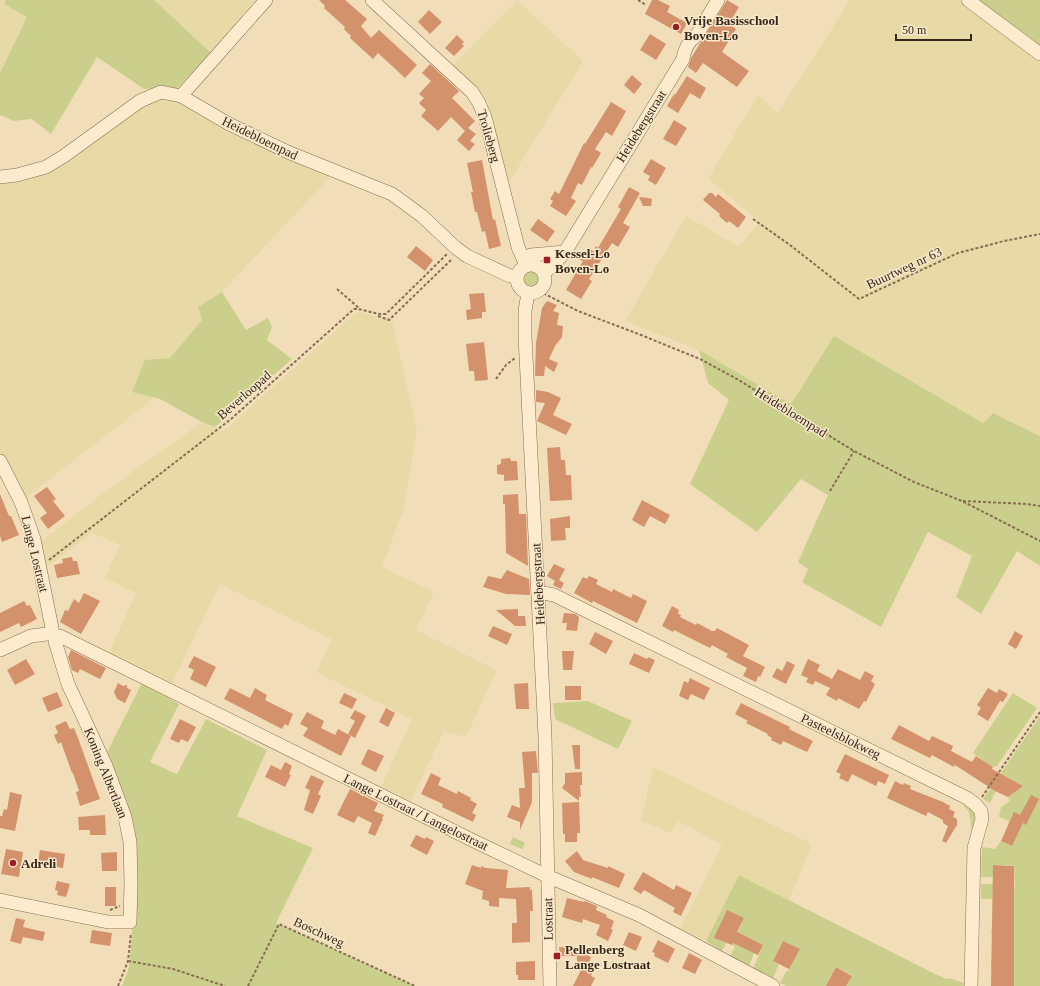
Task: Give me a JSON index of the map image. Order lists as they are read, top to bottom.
{
  "streets": {
    "street": [
      "Heidebergstraat",
      "Trolieberg",
      "Heidebloempad",
      "Lange Lostraat",
      "Pasteelsblokweg",
      "Koning Albertlaan",
      "Lange Lostraat / Langelostraat",
      "Lostraat"
    ],
    "path": ["Buurtweg nr 63", "Beverloopad", "Boschweg"]
  },
  "crossings": [
    ["Heidebergstraat", "Trolieberg"],
    ["Heidebergstraat", "Heidebloempad"],
    ["Heidebergstraat", "Pasteelsblokweg"],
    ["Heidebergstraat", "Lange Lostraat / Langelostraat"],
    ["Heidebergstraat", "Lostraat"],
    ["Trolieberg", "Heidebloempad"],
    ["Beverloopad", "Lange Lostraat"],
    ["Lange Lostraat", "Koning Albertlaan"],
    ["Lange Lostraat", "Lange Lostraat / Langelostraat"],
    ["Koning Albertlaan", "Lange Lostraat / Langelostraat"],
    ["Lange Lostraat / Langelostraat", "Lostraat"]
  ],
  "places": {
    "other": ["Vrije Basisschool Boven-Lo", "Adreli"],
    "transit": ["Kessel-Lo Boven-Lo", "Pellenberg Lange Lostraat"]
  },
  "scale_bar": "50 m"
}
